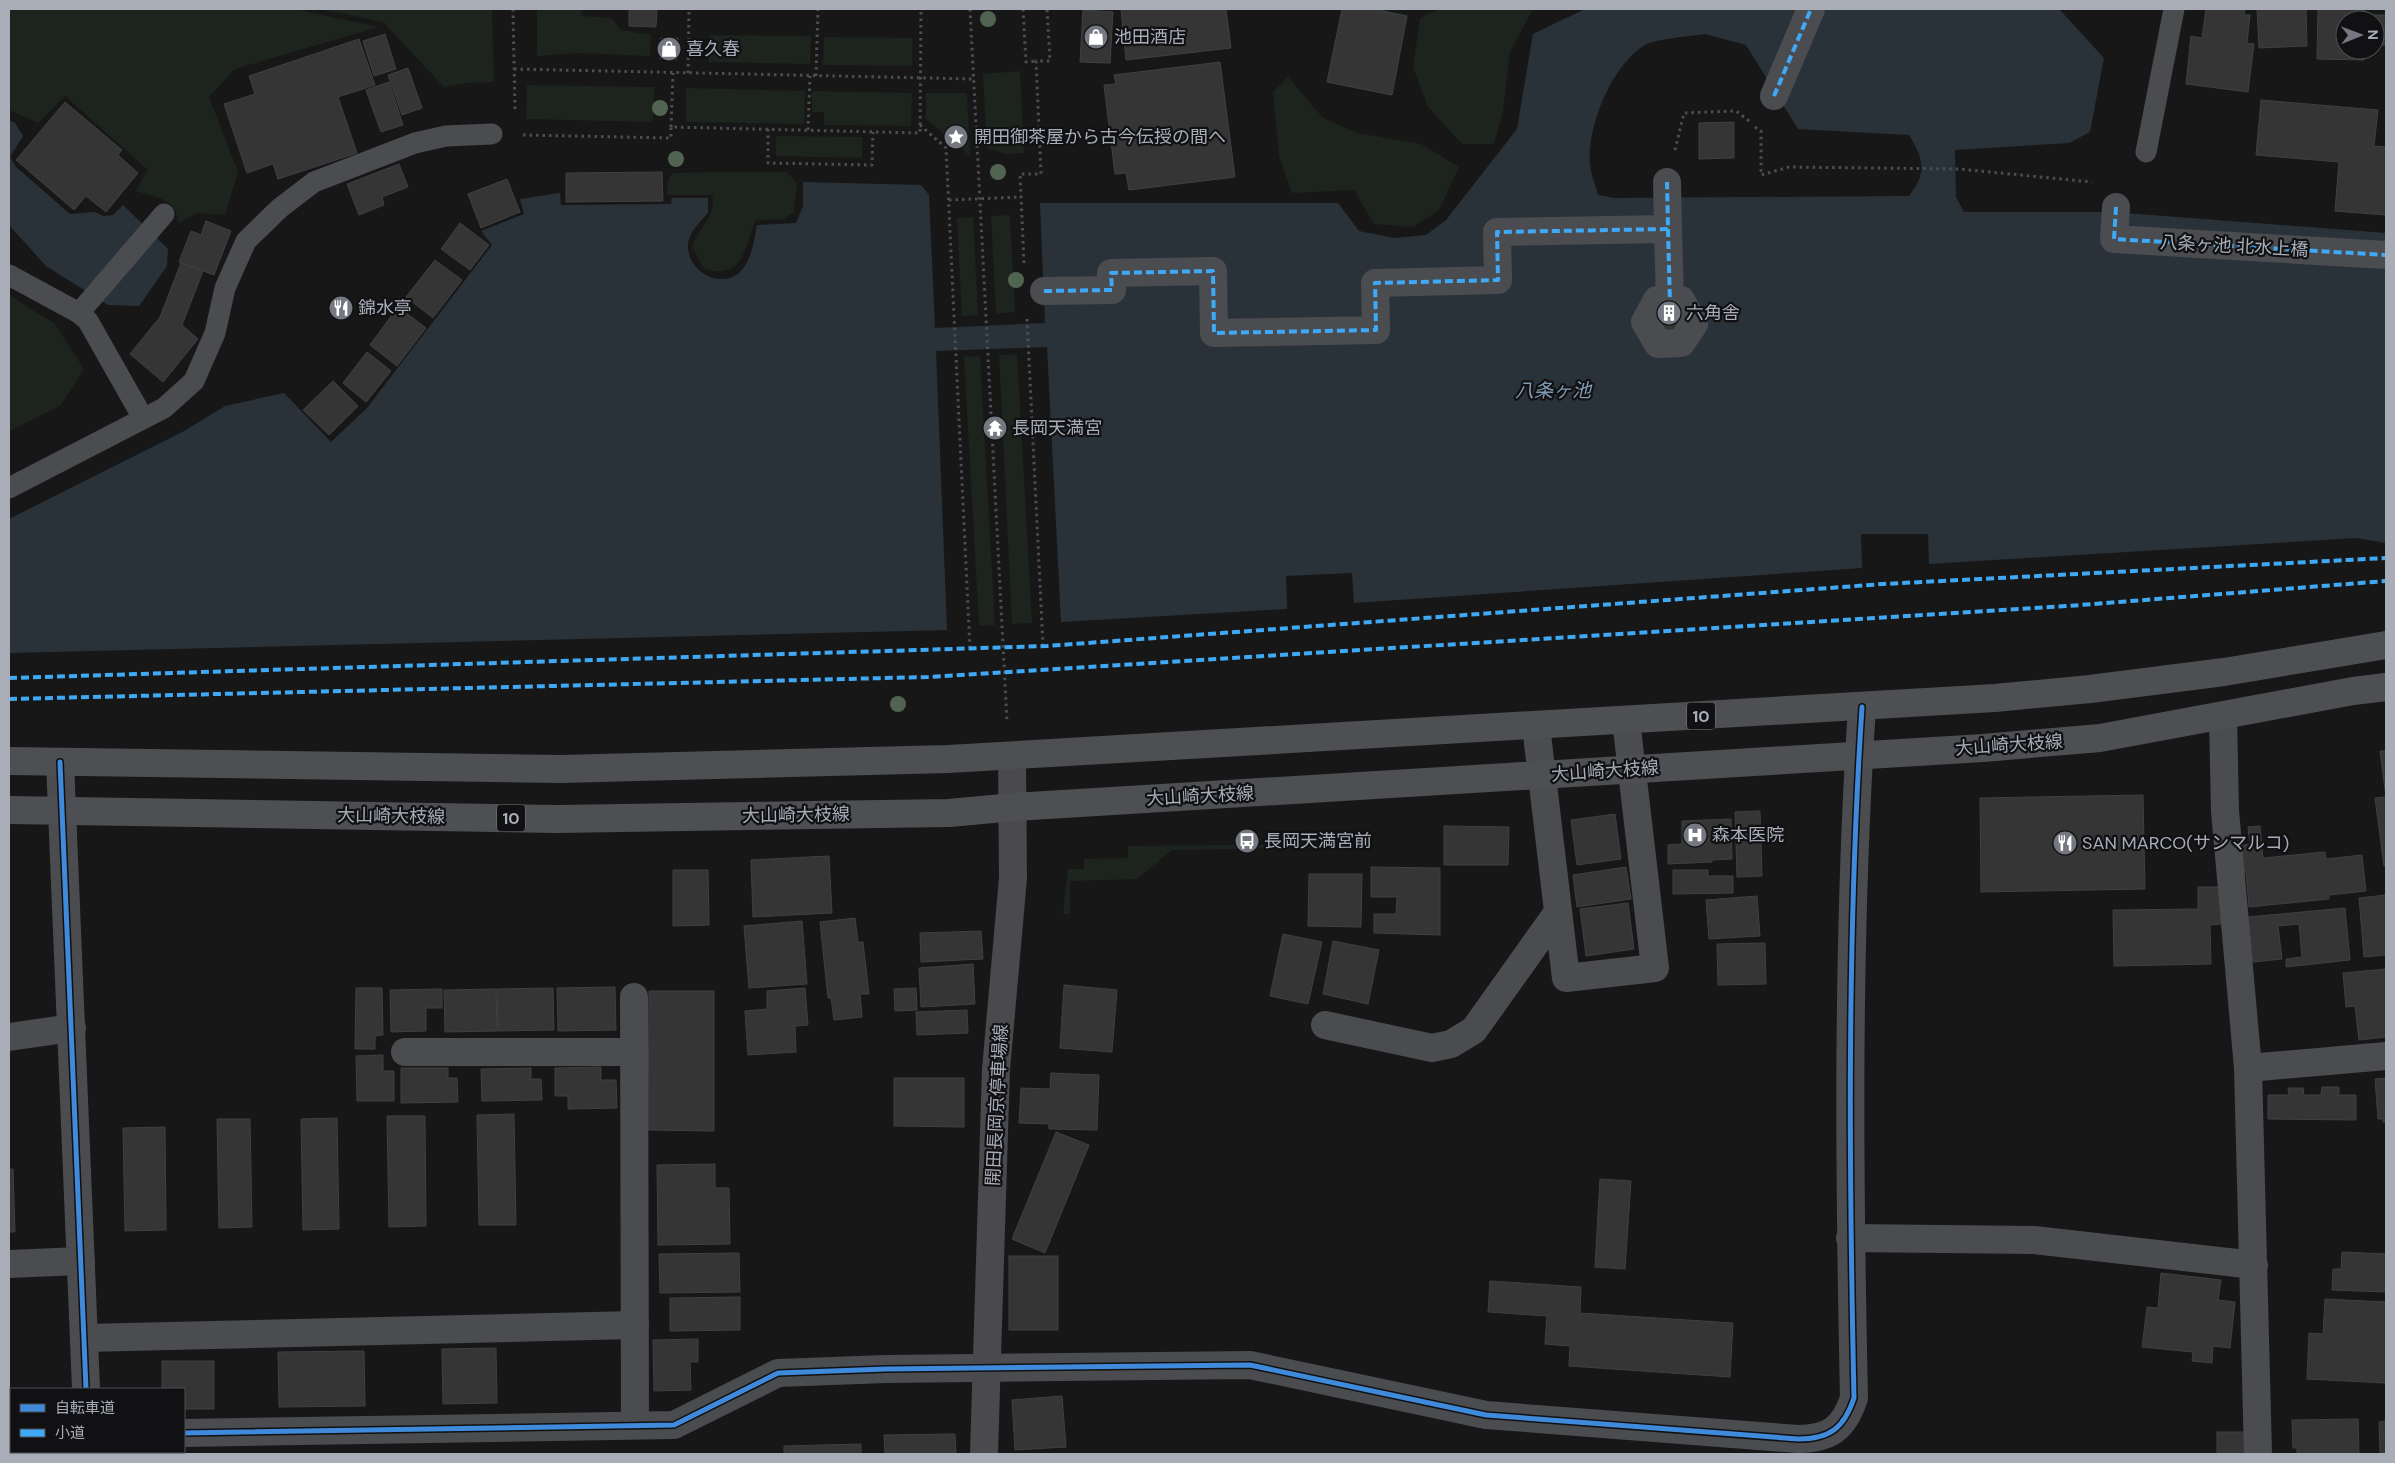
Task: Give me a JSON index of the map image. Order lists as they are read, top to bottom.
{
  "streets": {
    "main road": ["10", "大山崎大枝線", "開田長岡京停車場線"],
    "street": ["八条ヶ池 北水上橋"]
  },
  "crossings": [
    ["10", "開田長岡京停車場線"],
    ["大山崎大枝線", "開田長岡京停車場線"]
  ],
  "water": ["八条ヶ池"],
  "places": {
    "shop": ["池田酒店", "喜久春"],
    "place": ["開田御茶屋から古今伝授の間へ"],
    "restaurant": ["錦水亭", "SAN MARCO(サンマルコ)"],
    "building": ["六角舎"],
    "temple": ["長岡天満宮"],
    "hospital": ["森本医院"],
    "bus stop": ["長岡天満宮前"]
  },
  "legend": ["自転車道", "小道"],
  "north": "right"
}
